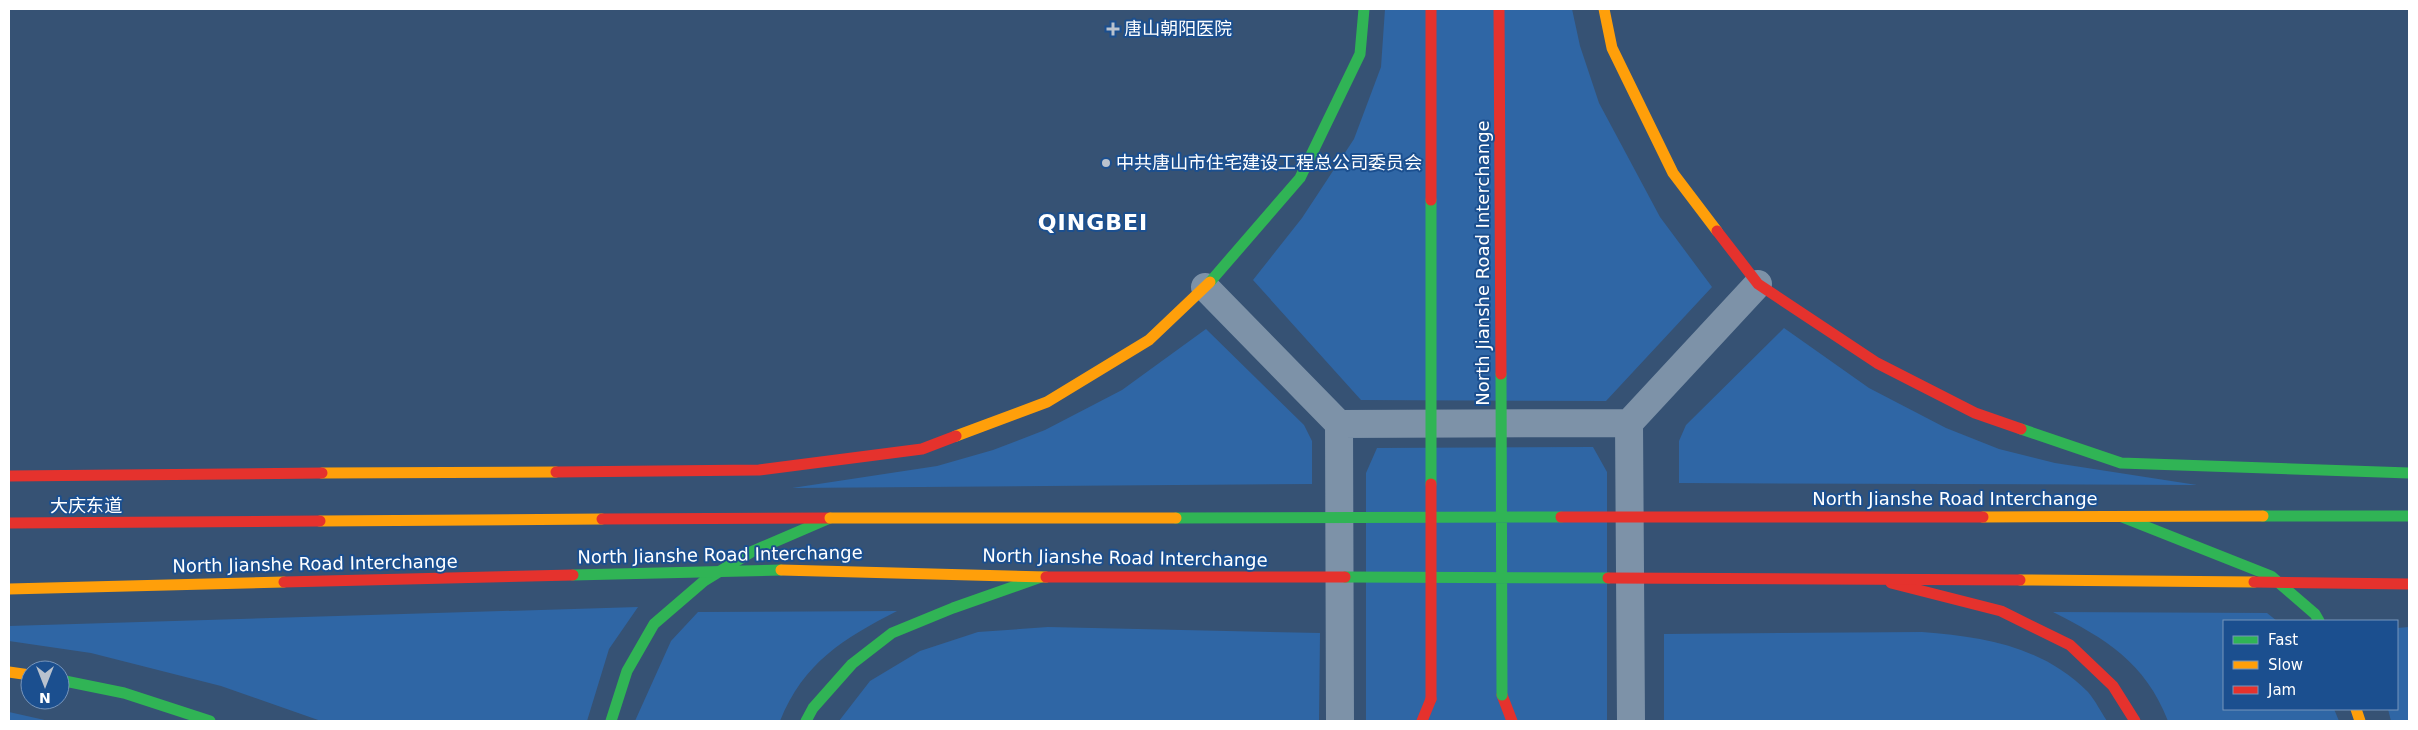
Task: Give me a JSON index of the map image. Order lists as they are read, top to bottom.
{
  "streets": {
    "main road": ["North Jianshe Road Interchange", "大庆东道"]
  },
  "crossings": [
    ["North Jianshe Road Interchange", "大庆东道"]
  ],
  "districts": ["QINGBEI"],
  "places": {
    "health": ["唐山朝阳医院"],
    "other": ["中共唐山市住宅建设工程总公司委员会"]
  },
  "legend": ["Fast", "Slow", "Jam"],
  "north": "bottom"
}
